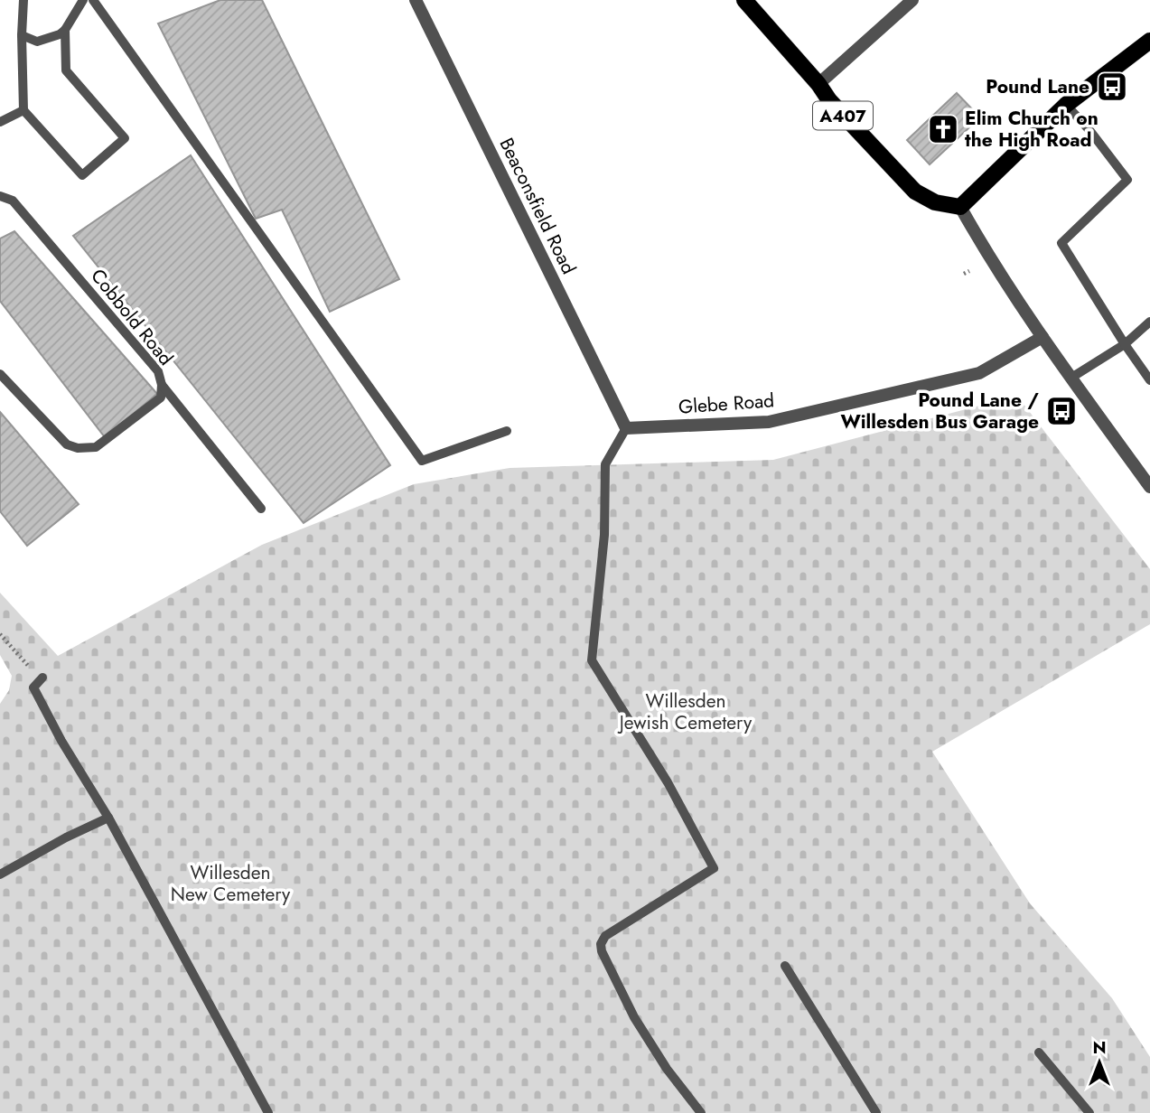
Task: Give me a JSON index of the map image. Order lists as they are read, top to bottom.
{
  "streets": {
    "main road": ["A407"],
    "street": ["Beaconsfield Road", "Glebe Road"],
    "lane": ["Cobbold Road"]
  },
  "crossings": [
    ["Beaconsfield Road", "Glebe Road"]
  ],
  "parks": ["Willesden Jewish Cemetery", "Willesden New Cemetery"],
  "places": {
    "bus stop": ["Pound Lane", "Pound Lane / Willesden Bus Garage"],
    "church": ["Elim Church on the High Road"]
  },
  "north": "top"
}
